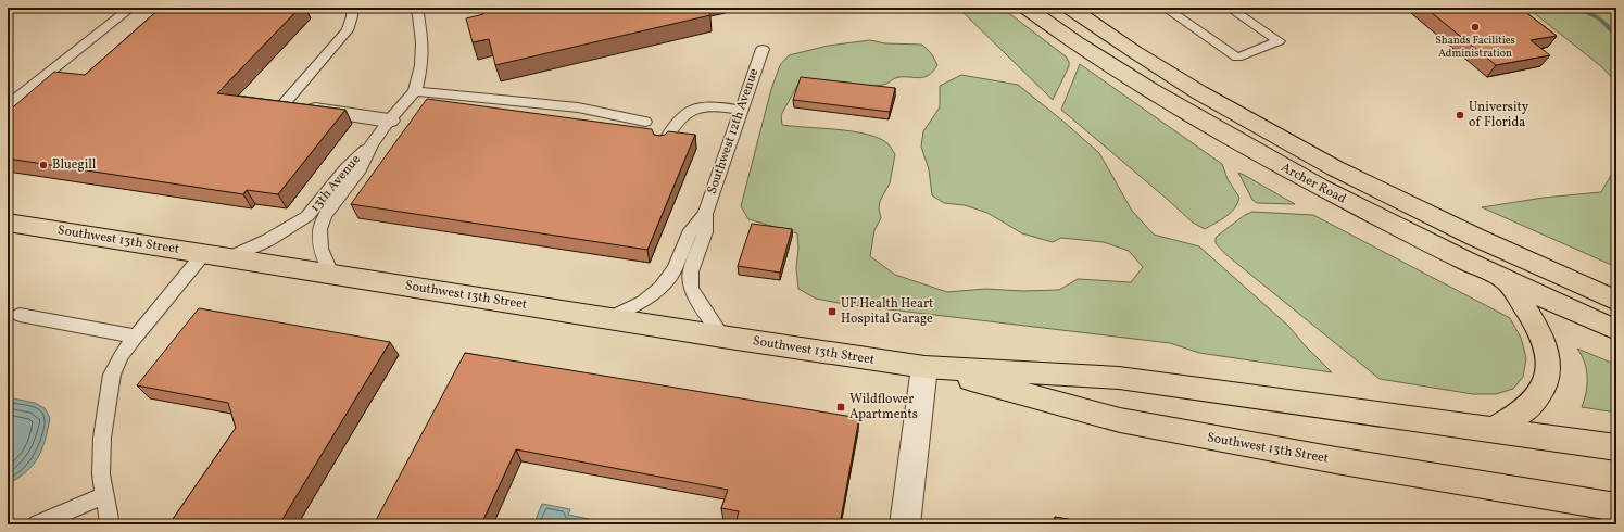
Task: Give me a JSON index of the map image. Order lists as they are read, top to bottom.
{
  "streets": {
    "main road": ["Archer Road", "Southwest 13th Street"],
    "lane": ["Southwest 12th Avenue", "13th Avenue"]
  },
  "crossings": [
    ["Southwest 12th Avenue", "Southwest 13th Street"],
    ["13th Avenue", "Southwest 13th Street"]
  ],
  "places": {
    "other": ["Shands Facilities Administration", "University of Florida", "Bluegill"],
    "transit": ["UF Health Heart Hospital Garage", "Wildflower Apartments"]
  }
}
